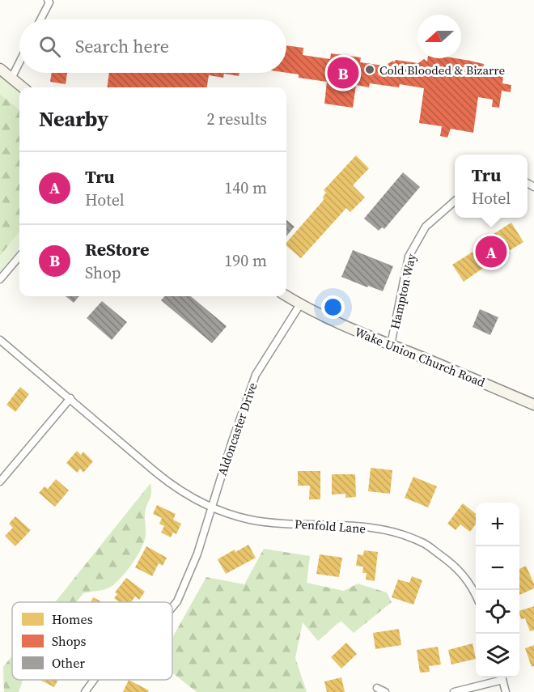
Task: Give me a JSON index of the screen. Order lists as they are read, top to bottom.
{
  "streets": {
    "street": [
      "Hampton Way",
      "Wake Union Church Road",
      "Aldoncaster Drive",
      "Penfold Lane"
    ]
  },
  "crossings": [
    ["Hampton Way", "Wake Union Church Road"],
    ["Wake Union Church Road", "Aldoncaster Drive"],
    ["Aldoncaster Drive", "Penfold Lane"]
  ],
  "places": ["Cold Blooded & Bizarre"],
  "legend": ["Homes", "Shops", "Other"],
  "north": "left",
  "page": {
    "search": "Search here",
    "pins": ["B", "A"],
    "heading": ["Nearby", "2 results"],
    "list": [
      {
        "mark": "A",
        "name": "Tru",
        "note": "Hotel",
        "value": "140 m"
      },
      {
        "mark": "B",
        "name": "ReStore",
        "note": "Shop",
        "value": "190 m"
      }
    ],
    "popup": ["Tru", "Hotel"],
    "map_buttons": ["+", "−"]
  }
}
